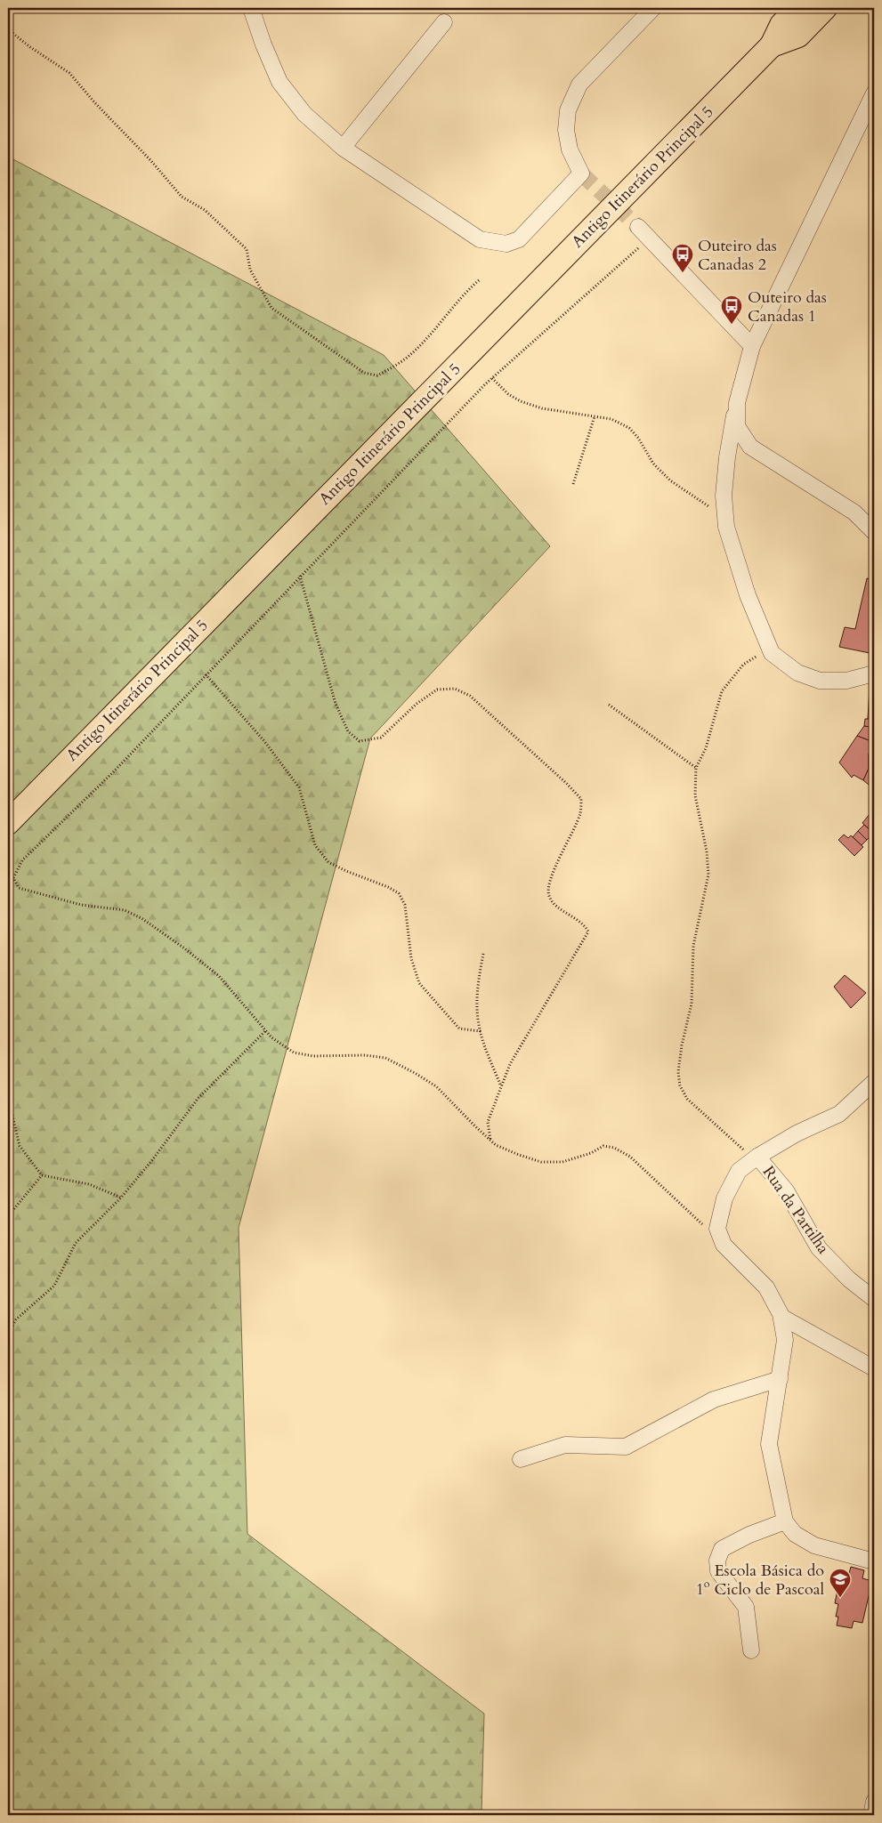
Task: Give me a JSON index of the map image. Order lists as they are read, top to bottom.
{
  "streets": {
    "highway": ["Antigo Itinerário Principal 5"],
    "street": ["Rua da Partilha"]
  },
  "places": {
    "bus stop": ["Outeiro das Canadas 2", "Outeiro das Canadas 1"],
    "school or university": ["Escola Básica do 1º Ciclo de Pascoal"]
  }
}
